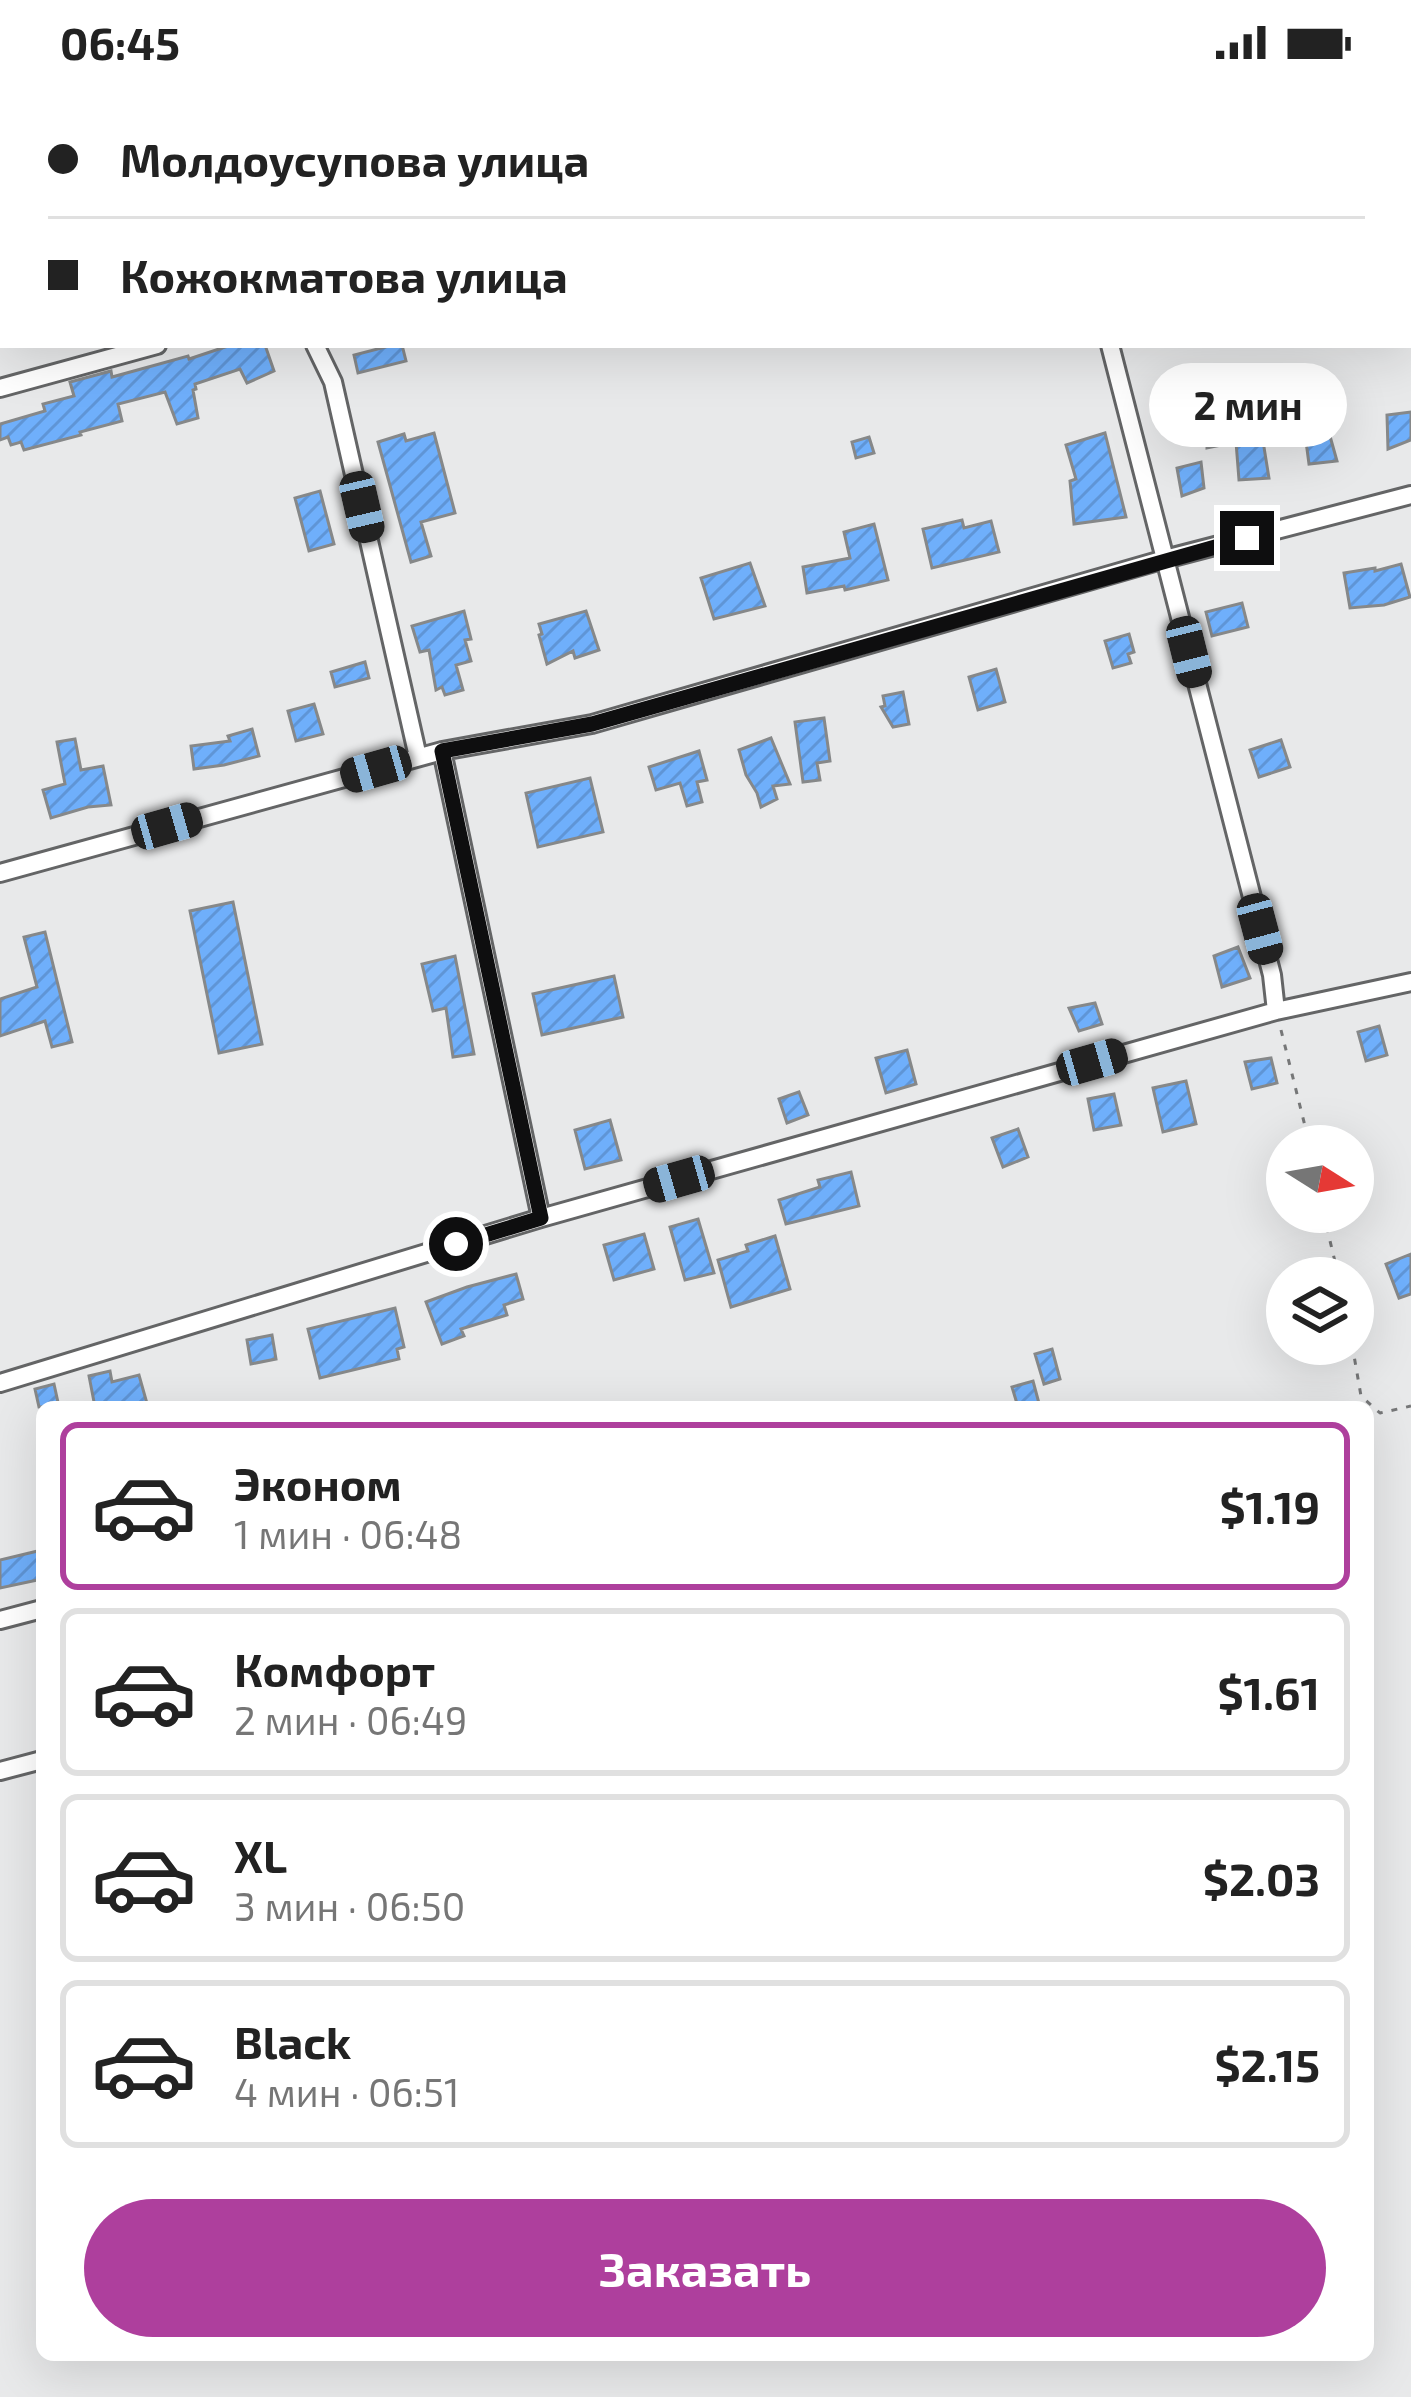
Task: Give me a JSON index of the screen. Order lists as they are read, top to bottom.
{
  "north": "right",
  "page": {
    "status": "06:45",
    "banner": ["Молдоусупова улица", "Кожокматова улица"],
    "bubble": "2 мин",
    "list": [
      {
        "name": "Эконом",
        "note": "1 мин · 06:48",
        "value": "$1.19"
      },
      {
        "name": "Комфорт",
        "note": "2 мин · 06:49",
        "value": "$1.61"
      },
      {
        "name": "XL",
        "note": "3 мин · 06:50",
        "value": "$2.03"
      },
      {
        "name": "Black",
        "note": "4 мин · 06:51",
        "value": "$2.15"
      }
    ],
    "buttons": "Заказать"
  }
}
